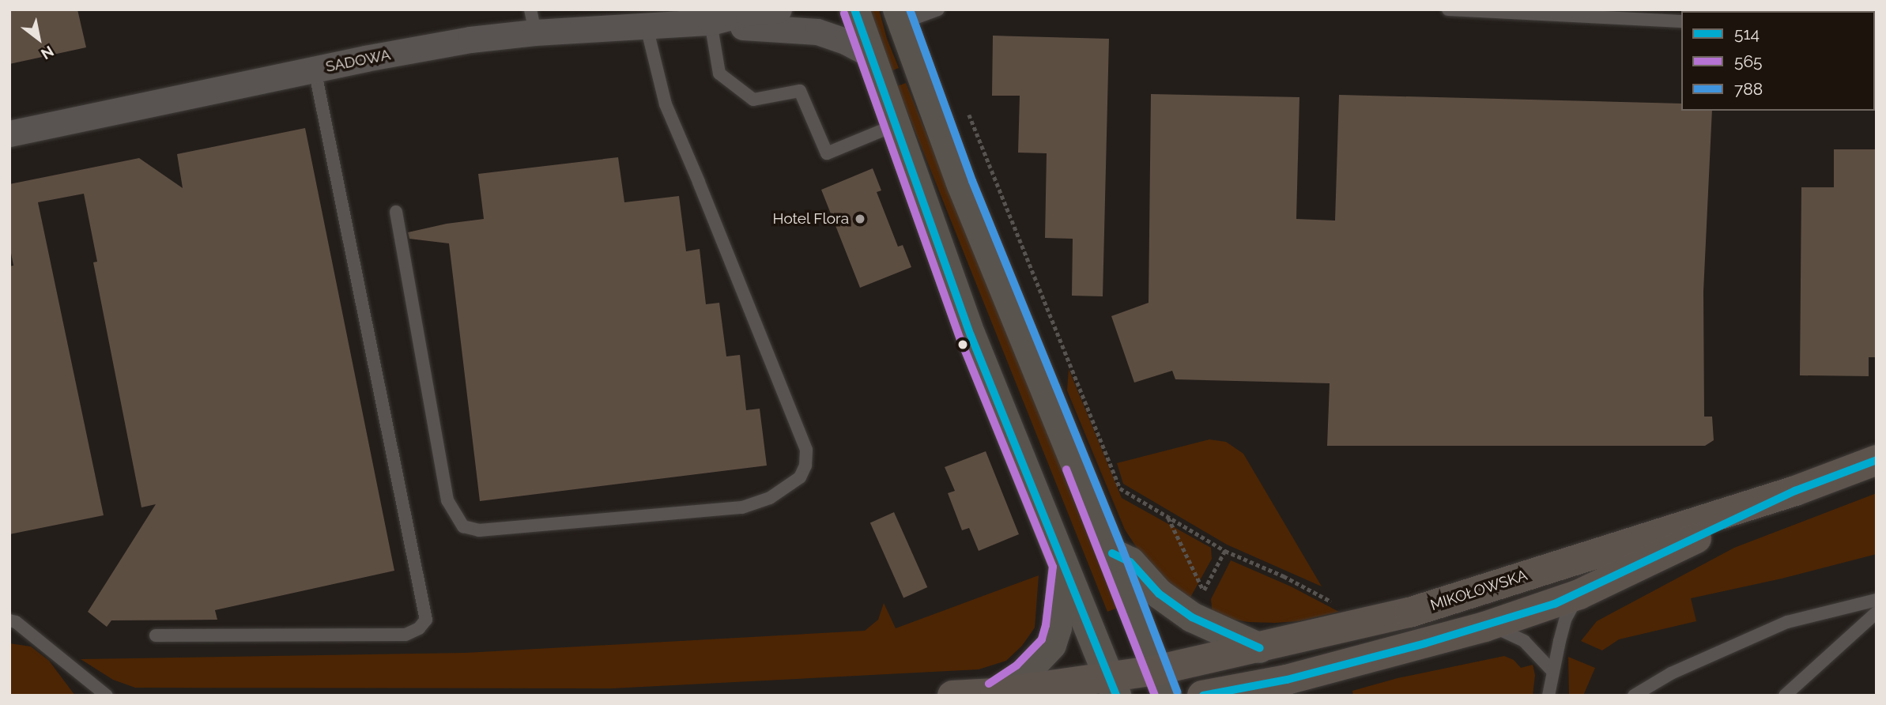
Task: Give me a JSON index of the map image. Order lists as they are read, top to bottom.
{
  "streets": {
    "main road": ["MIKOŁOWSKA"],
    "street": ["SADOWA"]
  },
  "places": ["Hotel Flora"],
  "lines": ["transit line 514", "transit line 788", "transit line 565"],
  "legend": ["514", "565", "788"],
  "north": "bottom right"
}
